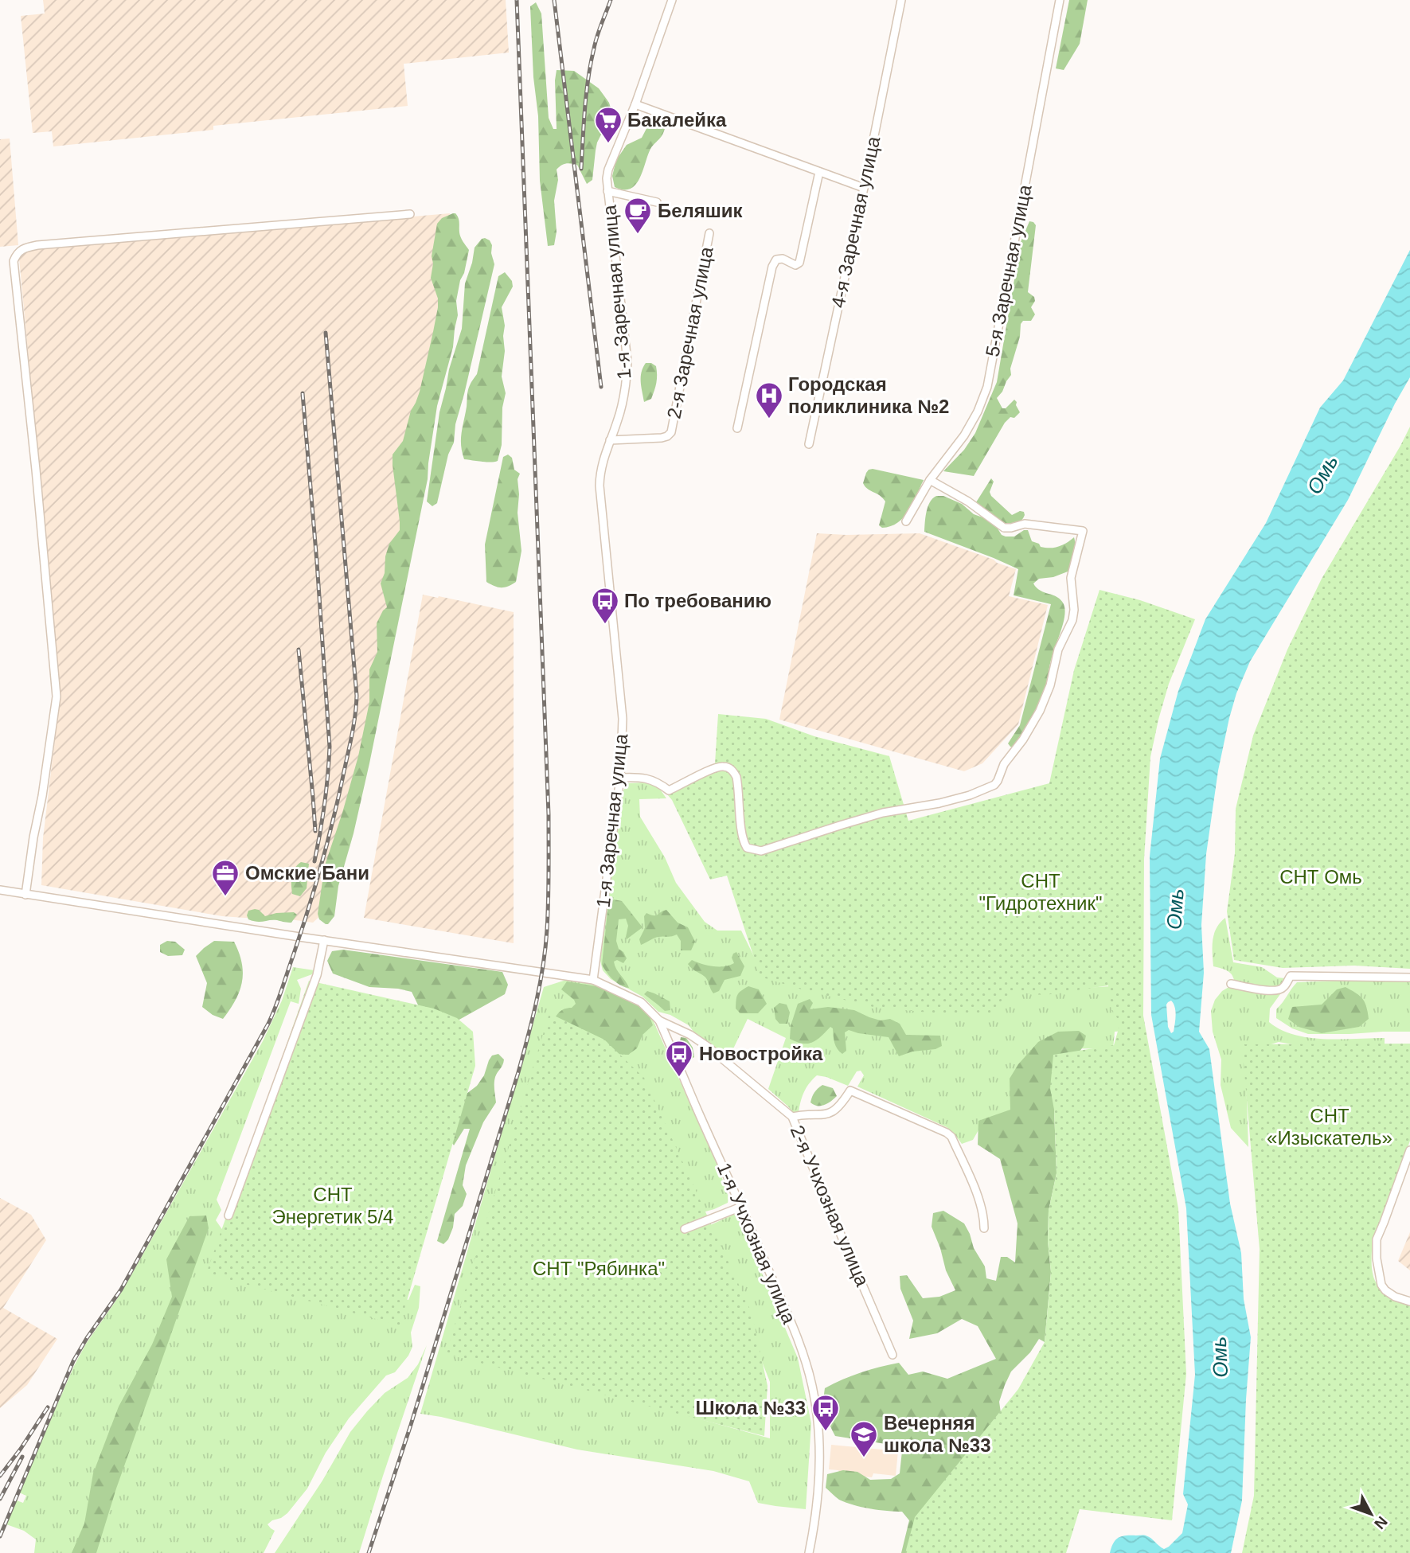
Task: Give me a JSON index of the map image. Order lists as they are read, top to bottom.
{
  "streets": {
    "street": [
      "4-я Заречная улица",
      "5-я Заречная улица",
      "1-я Заречная улица",
      "2-я Заречная улица",
      "2-я Учхозная улица",
      "1-я Учхозная улица"
    ]
  },
  "crossings": [
    ["1-я Заречная улица", "2-я Заречная улица"],
    ["1-я Заречная улица", "1-я Учхозная улица"],
    ["2-я Учхозная улица", "1-я Учхозная улица"]
  ],
  "water": ["Омь"],
  "parks": [
    "СНТ Омь",
    "СНТ \"Гидротехник\"",
    "СНТ «Изыскатель»",
    "СНТ Энергетик 5/4",
    "СНТ \"Рябинка\""
  ],
  "places": {
    "supermarket": ["Бакалейка"],
    "cafe": ["Беляшик"],
    "hospital": ["Городская поликлиника №2"],
    "bus stop": ["По требованию", "Новостройка", "Школа №33"],
    "office": ["Омские Бани"],
    "school or university": ["Вечерняя школа №33"]
  },
  "north": "bottom right"
}
